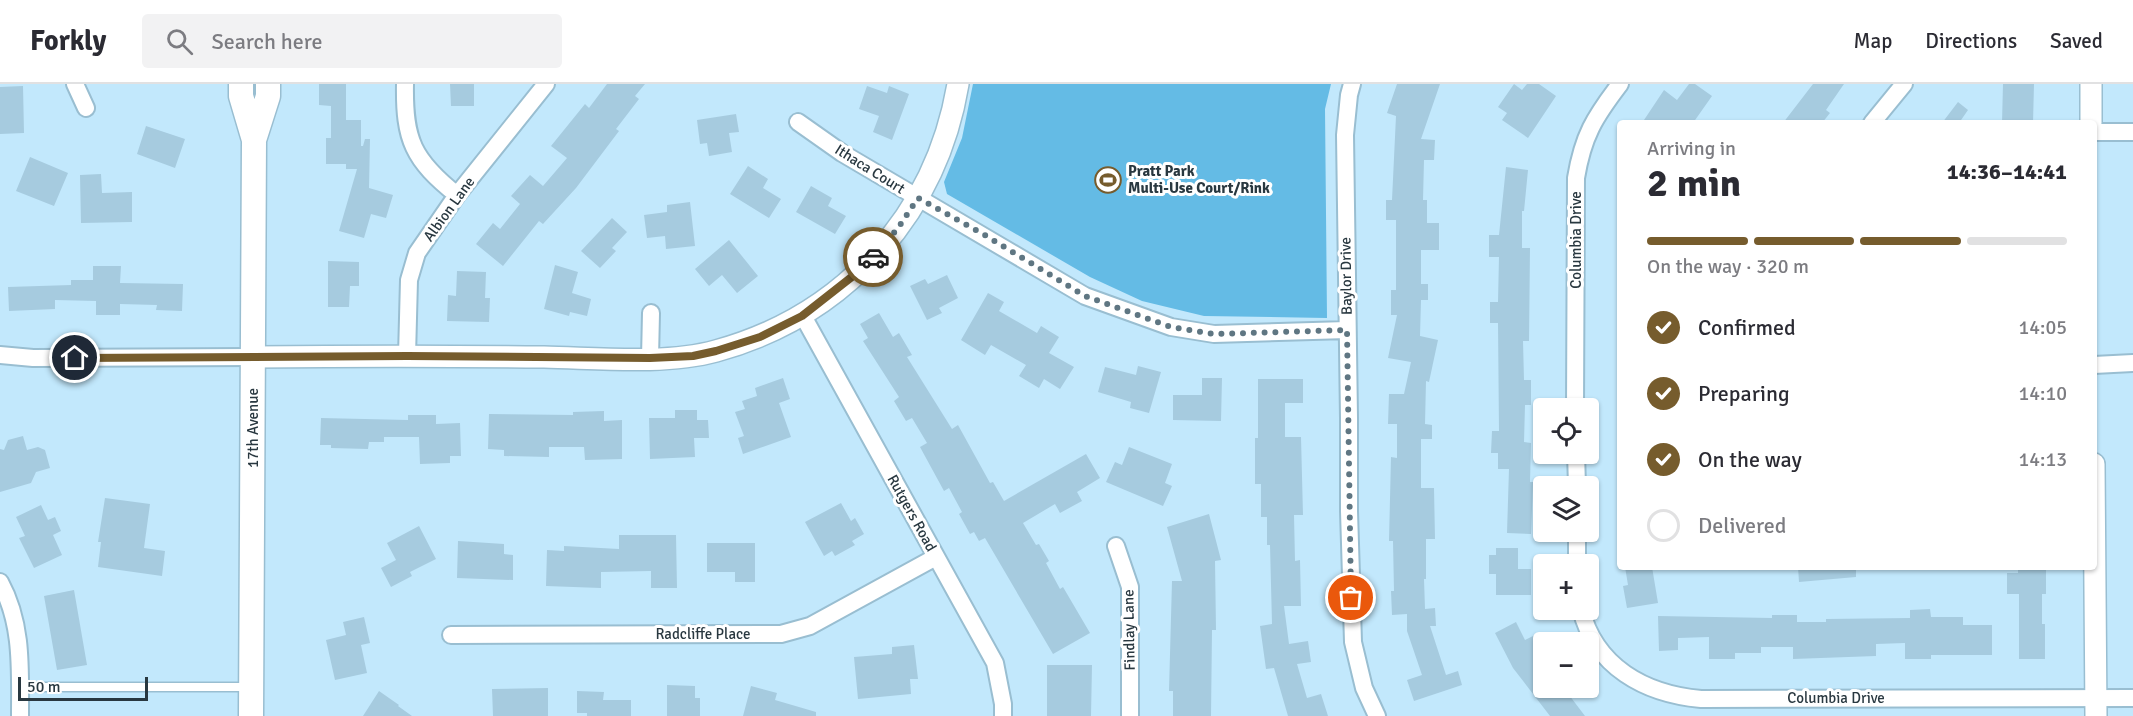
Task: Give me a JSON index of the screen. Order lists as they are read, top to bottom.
{
  "streets": {
    "main road": ["17th Avenue"],
    "street": [
      "Ithaca Court",
      "Albion Lane",
      "Columbia Drive",
      "Baylor Drive",
      "Rutgers Road",
      "Findlay Lane",
      "Radcliffe Place"
    ]
  },
  "crossings": [
    ["Ithaca Court", "Baylor Drive"],
    ["Rutgers Road", "Radcliffe Place"]
  ],
  "places": {
    "sports": ["Pratt Park Multi-Use Court/Rink"]
  },
  "scale_bar": "50 m",
  "page": {
    "header": "Forkly",
    "search": "Search here",
    "nav": ["Map", "Directions", "Saved"],
    "heading": ["2 min", "Arriving in", "14:36–14:41"],
    "bar": "On the way · 320 m",
    "list": [
      ["Confirmed", "14:05"],
      ["Preparing", "14:10"],
      ["On the way", "14:13"],
      "Delivered"
    ],
    "map_buttons": ["+", "−"],
    "scale": "50 m"
  }
}
